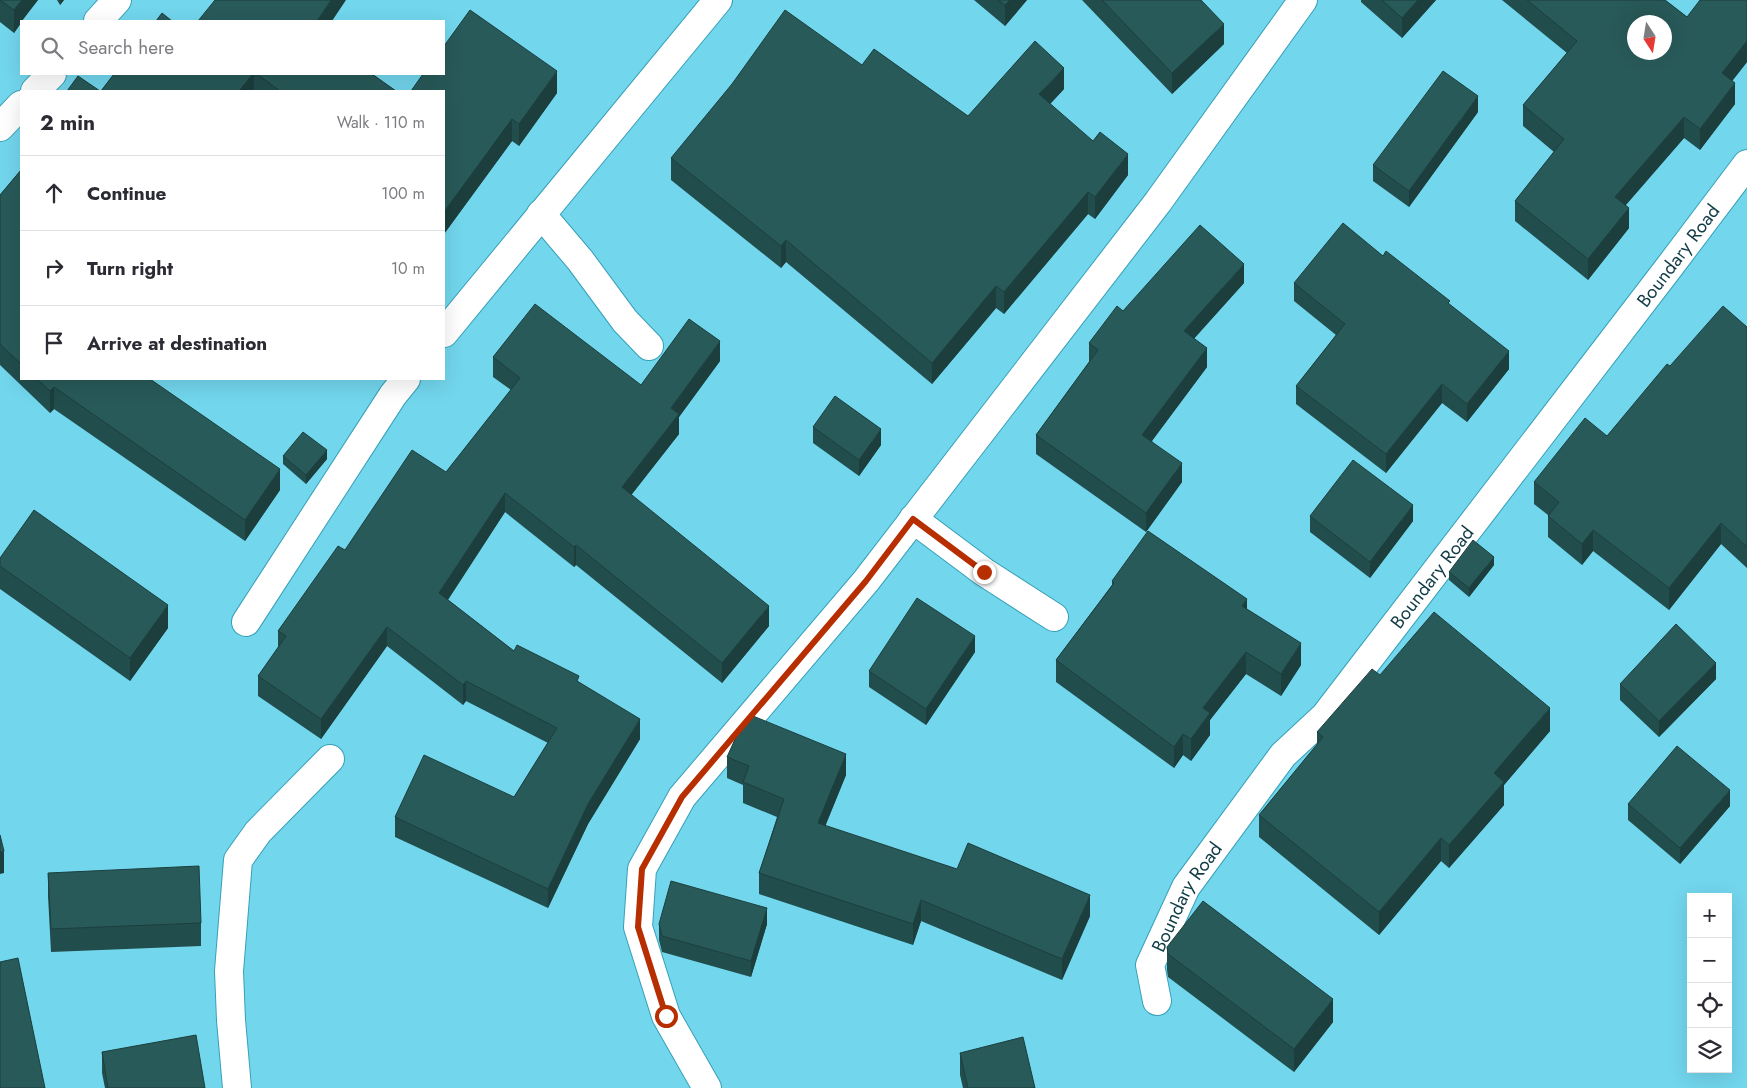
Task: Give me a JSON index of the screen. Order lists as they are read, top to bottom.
{
  "streets": {
    "street": ["Boundary Road"]
  },
  "north": "bottom",
  "page": {
    "search": "Search here",
    "heading": ["2 min", "Walk · 110 m"],
    "list": [
      ["Continue", "100 m"],
      ["Turn right", "10 m"],
      "Arrive at destination"
    ],
    "map_buttons": ["+", "−"]
  }
}
